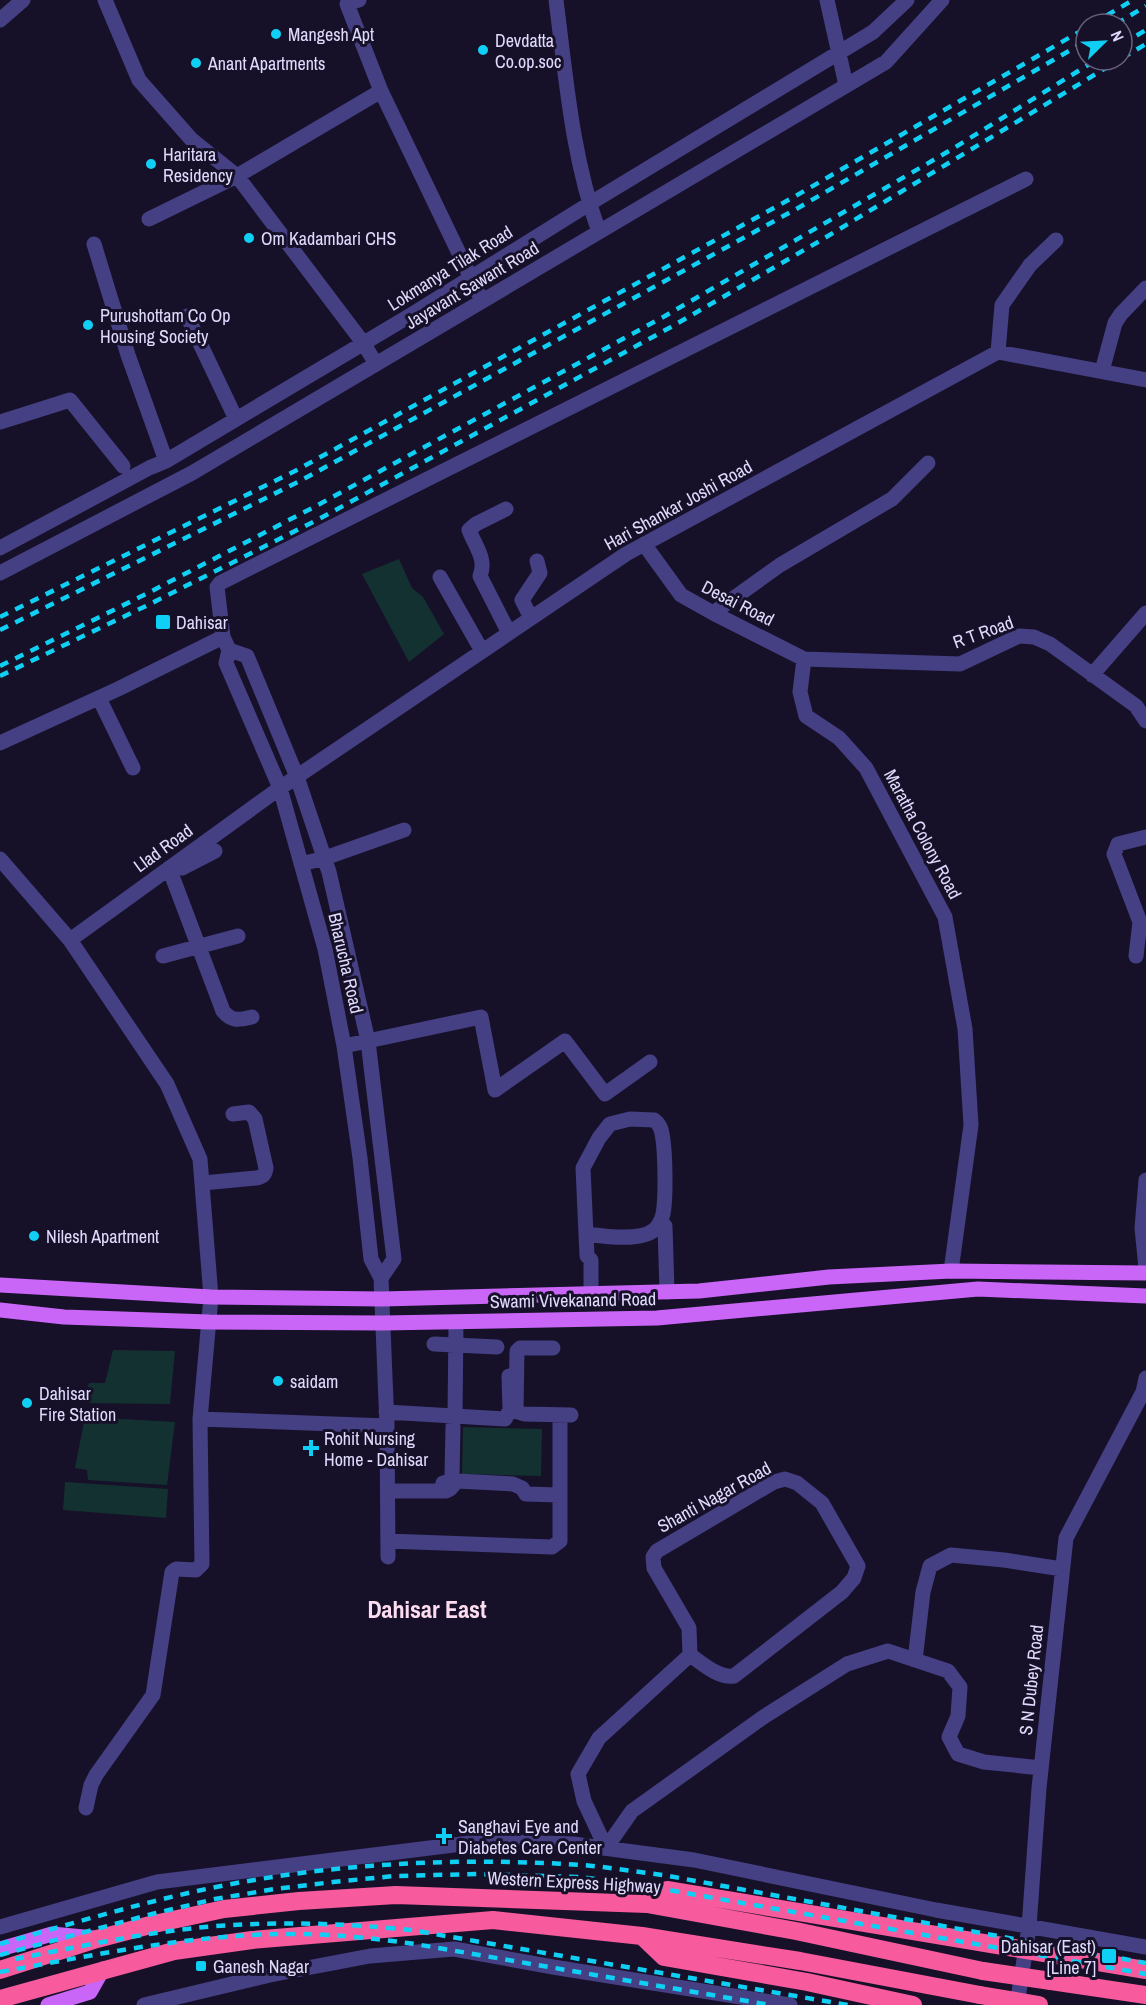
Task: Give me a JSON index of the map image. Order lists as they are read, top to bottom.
{
  "streets": {
    "highway": ["Western Express Highway"],
    "main road": ["Swami Vivekanand Road"],
    "street": [
      "Lokmanya Tilak Road",
      "Jayavant Sawant Road",
      "Hari Shankar Joshi Road",
      "Desai Road",
      "R T Road",
      "Maratha Colony Road",
      "Llad Road",
      "Bharucha Road",
      "Shanti Nagar Road",
      "S N Dubey Road"
    ]
  },
  "crossings": [
    ["Hari Shankar Joshi Road", "Desai Road"],
    ["Hari Shankar Joshi Road", "Llad Road"],
    ["Hari Shankar Joshi Road", "Bharucha Road"],
    ["Desai Road", "R T Road"],
    ["Desai Road", "Maratha Colony Road"],
    ["R T Road", "Maratha Colony Road"],
    ["Maratha Colony Road", "Swami Vivekanand Road"],
    ["Llad Road", "Bharucha Road"],
    ["Bharucha Road", "Swami Vivekanand Road"]
  ],
  "districts": ["Dahisar East"],
  "places": {
    "other": [
      "Mangesh Apt",
      "Devdatta Co.op.soc",
      "Anant Apartments",
      "Haritara Residency",
      "Om Kadambari CHS",
      "Purushottam Co Op Housing Society",
      "Nilesh Apartment",
      "saidam",
      "Dahisar Fire Station"
    ],
    "transit": ["Dahisar", "Dahisar (East) [Line 7]", "Ganesh Nagar"],
    "health": ["Rohit Nursing Home - Dahisar", "Sanghavi Eye and Diabetes Care Center"]
  },
  "north": "top right"
}
